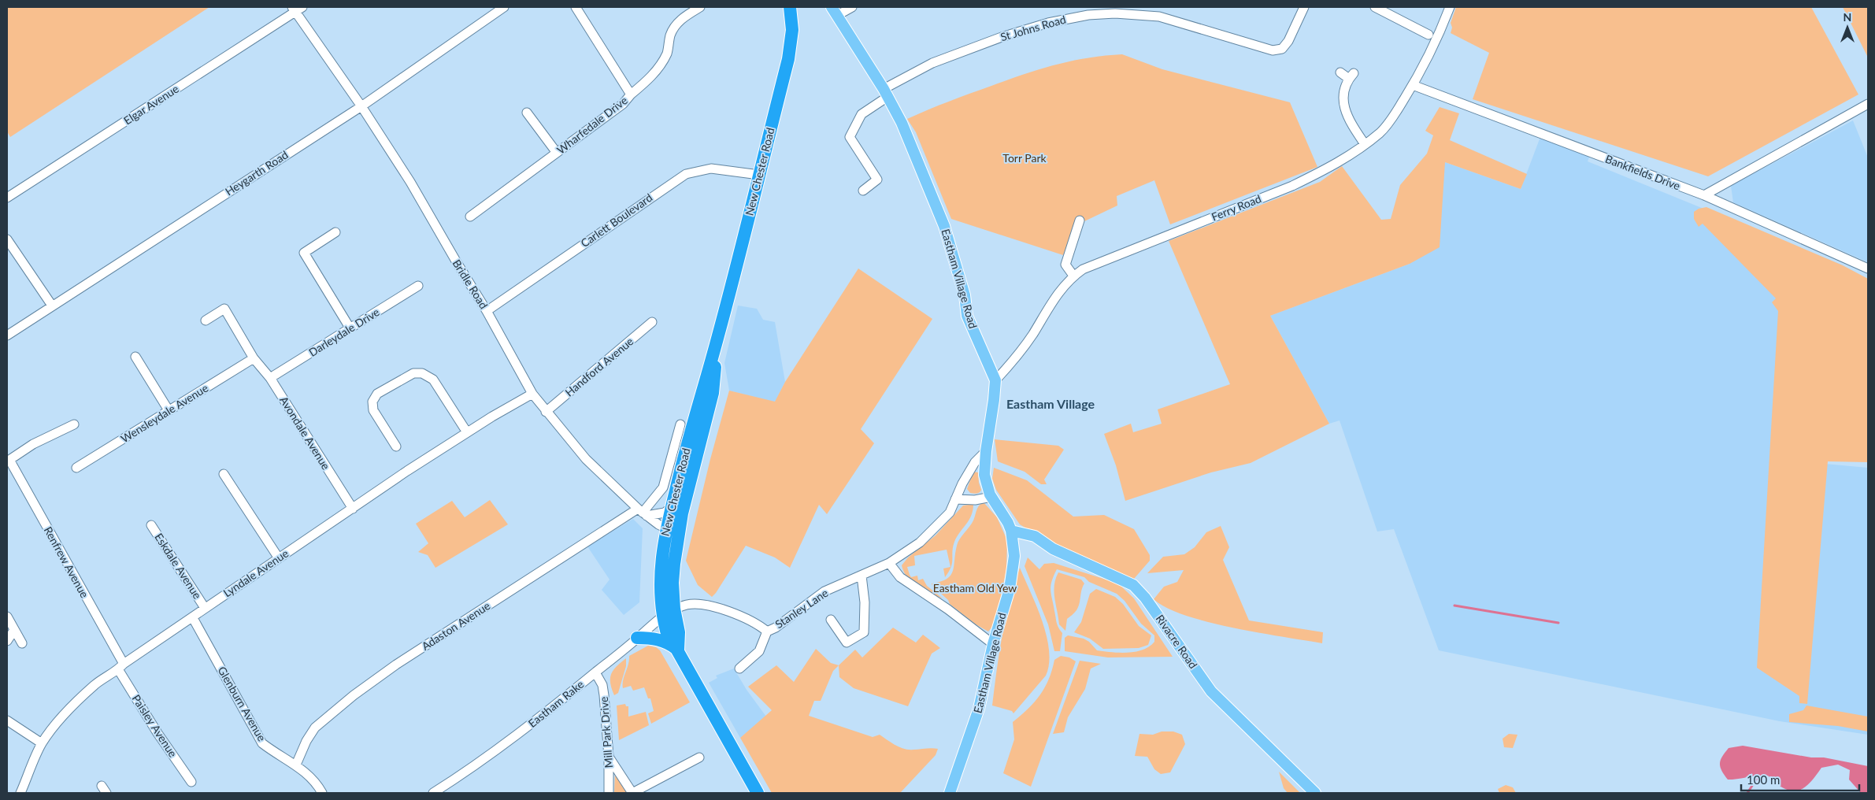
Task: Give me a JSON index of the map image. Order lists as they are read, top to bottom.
{
  "streets": {
    "highway": ["New Chester Road"],
    "main road": ["Eastham Village Road", "Rivacre Road"],
    "street": [
      "St Johns Road",
      "Elgar Avenue",
      "Wharfedale Drive",
      "Bankfields Drive",
      "Heygarth Road",
      "Ferry Road",
      "Carlett Boulevard",
      "Bridle Road",
      "Darleydale Drive",
      "Handford Avenue",
      "Wensleydale Avenue",
      "Avondale Avenue",
      "Renfrew Avenue",
      "Eskdale Avenue",
      "Lyndale Avenue",
      "Stanley Lane",
      "Adaston Avenue",
      "Glenburn Avenue",
      "Eastham Rake",
      "Paisley Avenue",
      "Mill Park Drive"
    ]
  },
  "crossings": [
    ["St Johns Road", "Eastham Village Road"],
    ["Elgar Avenue", "Bridle Road"],
    ["New Chester Road", "Carlett Boulevard"],
    ["New Chester Road", "Bridle Road"],
    ["New Chester Road", "Stanley Lane"],
    ["New Chester Road", "Adaston Avenue"],
    ["New Chester Road", "Eastham Rake"],
    ["Bankfields Drive", "Ferry Road"],
    ["Heygarth Road", "Bridle Road"],
    ["Ferry Road", "Eastham Village Road"],
    ["Carlett Boulevard", "Bridle Road"],
    ["Eastham Village Road", "Stanley Lane"],
    ["Eastham Village Road", "Rivacre Road"],
    ["Bridle Road", "Handford Avenue"],
    ["Bridle Road", "Lyndale Avenue"],
    ["Bridle Road", "Adaston Avenue"],
    ["Darleydale Drive", "Avondale Avenue"],
    ["Wensleydale Avenue", "Avondale Avenue"],
    ["Avondale Avenue", "Lyndale Avenue"],
    ["Renfrew Avenue", "Lyndale Avenue"],
    ["Renfrew Avenue", "Paisley Avenue"],
    ["Eskdale Avenue", "Lyndale Avenue"],
    ["Lyndale Avenue", "Glenburn Avenue"],
    ["Lyndale Avenue", "Paisley Avenue"],
    ["Stanley Lane", "Eastham Rake"],
    ["Adaston Avenue", "Glenburn Avenue"],
    ["Eastham Rake", "Mill Park Drive"]
  ],
  "districts": ["Eastham Village"],
  "parks": ["Torr Park", "Eastham Old Yew"],
  "scale_bar": "100 m",
  "north": "top"
}
